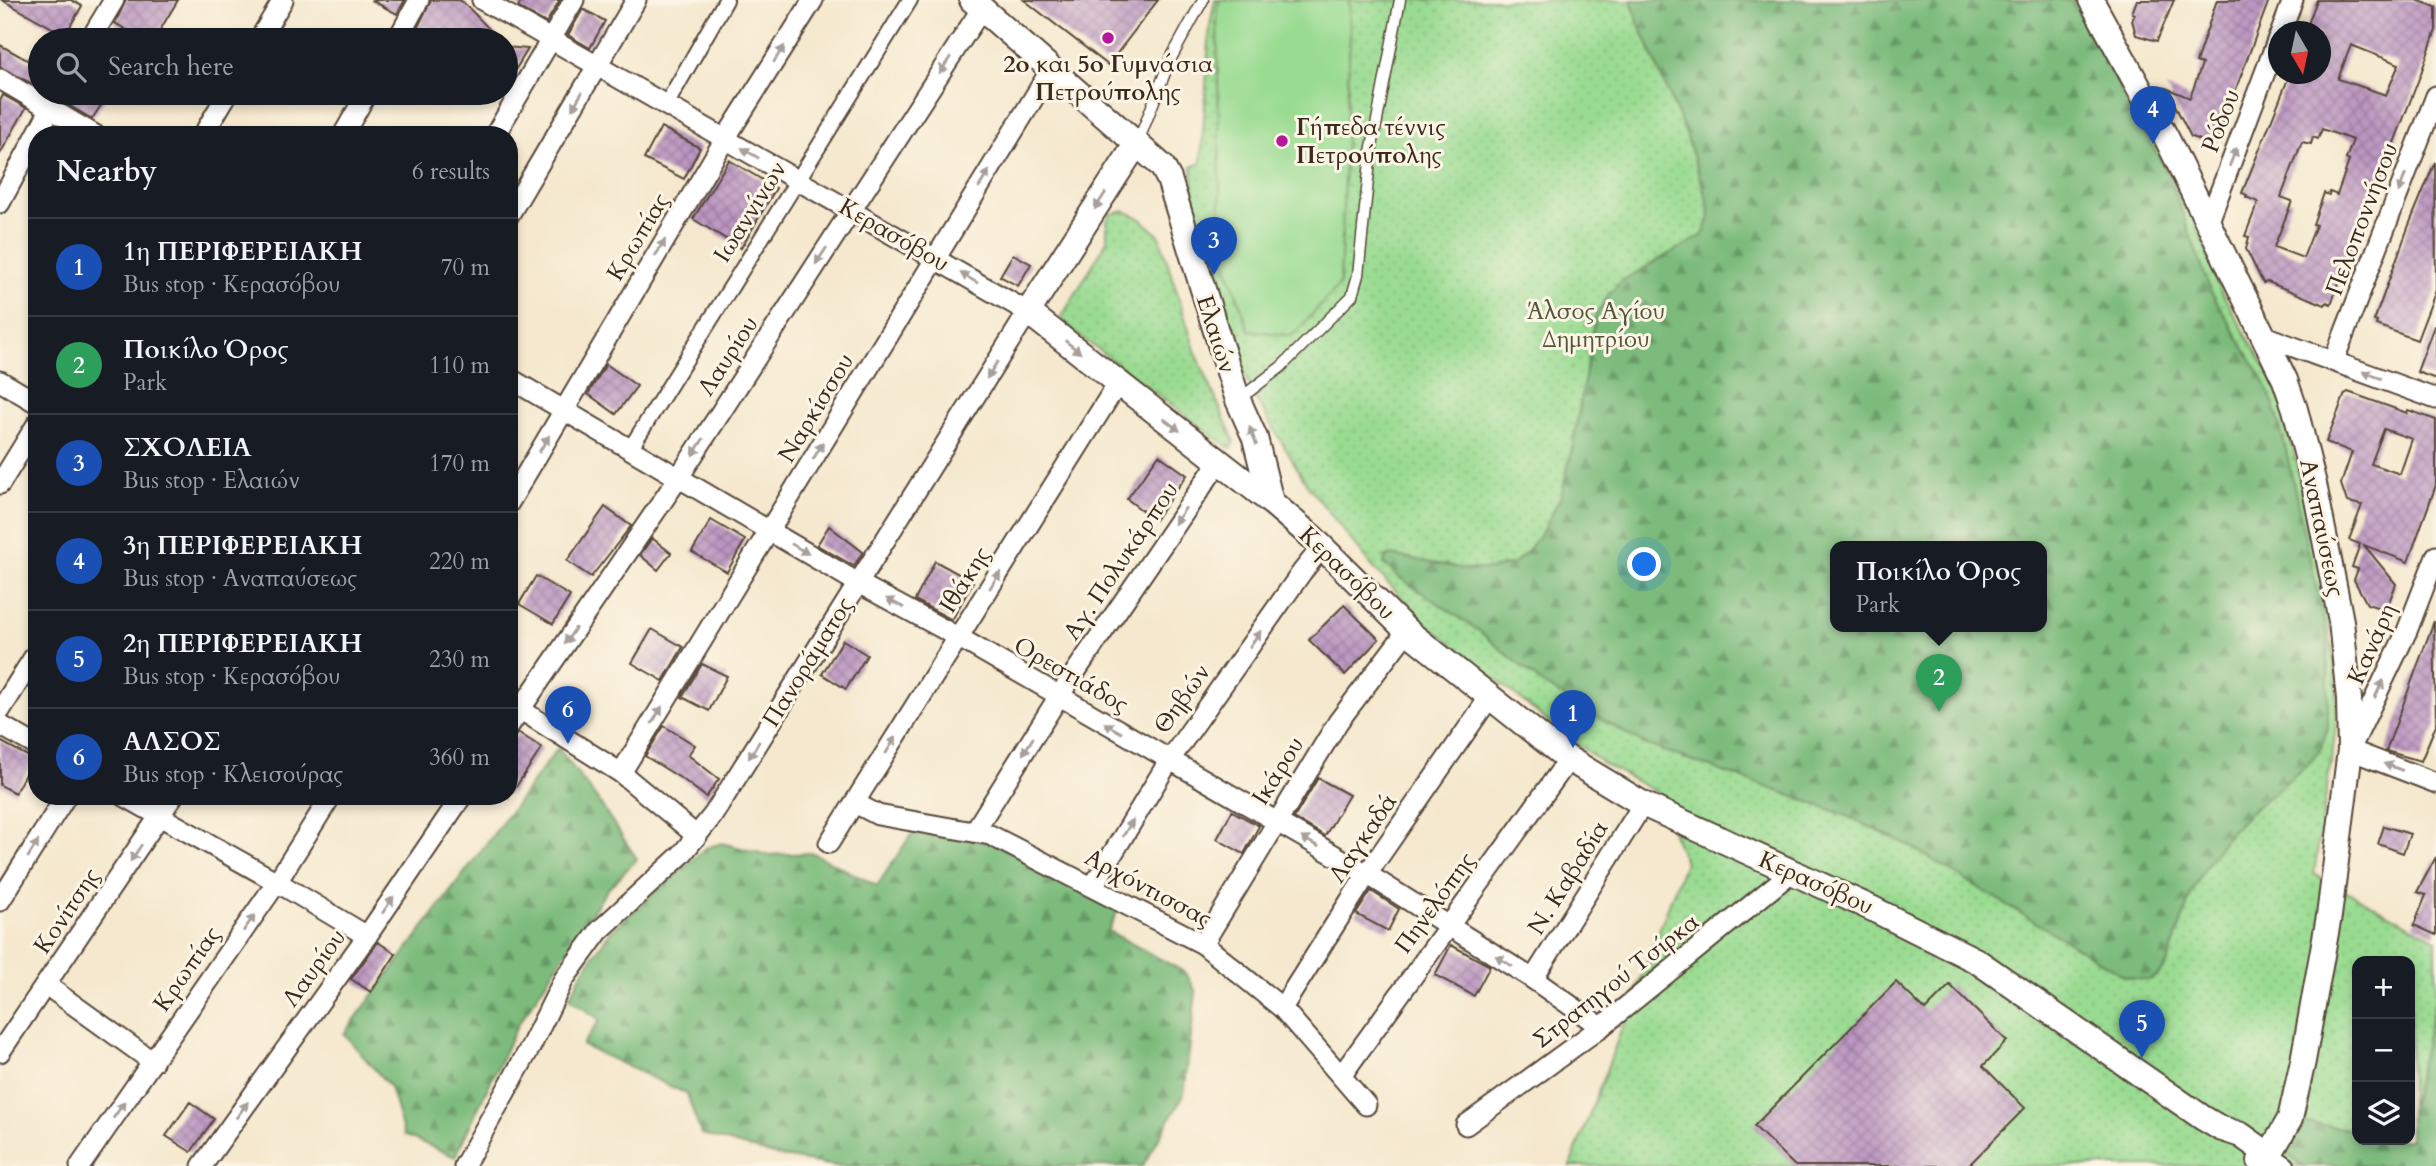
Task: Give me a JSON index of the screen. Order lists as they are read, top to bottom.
{
  "streets": {
    "street": [
      "Ρόδου",
      "Ιωαννίνων",
      "Πελοποννήσου",
      "Κερασόβου",
      "Κρωπίας",
      "Ελαιών",
      "Λαυρίου",
      "Ναρκίσσου",
      "Αναπαύσεως",
      "Αγ. Πολυκάρπου",
      "Ιθάκης",
      "Κανάρη",
      "Πανοράματος",
      "Ορεστιάδος",
      "Θηβών",
      "Ικάρου",
      "Λαγκαδά",
      "N. Καβαδία",
      "Αρχόντισσας",
      "Πηνελόπης",
      "Κονίτσης",
      "Στρατηγού Τσίρκα"
    ]
  },
  "crossings": [
    ["Ρόδου", "Αναπαύσεως"],
    ["Ιωαννίνων", "Κερασόβου"],
    ["Ιωαννίνων", "Ορεστιάδος"],
    ["Κερασόβου", "Κρωπίας"],
    ["Κερασόβου", "Ελαιών"],
    ["Κερασόβου", "Λαυρίου"],
    ["Κερασόβου", "Ναρκίσσου"],
    ["Κερασόβου", "Αναπαύσεως"],
    ["Κερασόβου", "Αγ. Πολυκάρπου"],
    ["Κερασόβου", "Ιθάκης"],
    ["Κερασόβου", "Πανοράματος"],
    ["Κερασόβου", "Θηβών"],
    ["Κερασόβου", "Ικάρου"],
    ["Κερασόβου", "Λαγκαδά"],
    ["Κερασόβου", "N. Καβαδία"],
    ["Κερασόβου", "Πηνελόπης"],
    ["Κερασόβου", "Στρατηγού Τσίρκα"],
    ["Κρωπίας", "Ορεστιάδος"],
    ["Ελαιών", "Λαυρίου"],
    ["Ελαιών", "Ναρκίσσου"],
    ["Ελαιών", "Πανοράματος"],
    ["Λαυρίου", "Ορεστιάδος"],
    ["Ναρκίσσου", "Ορεστιάδος"],
    ["Αναπαύσεως", "Κανάρη"],
    ["Αγ. Πολυκάρπου", "Ορεστιάδος"],
    ["Αγ. Πολυκάρπου", "Αρχόντισσας"],
    ["Ιθάκης", "Ορεστιάδος"],
    ["Ιθάκης", "Αρχόντισσας"],
    ["Πανοράματος", "Ορεστιάδος"],
    ["Ορεστιάδος", "Θηβών"],
    ["Ορεστιάδος", "Ικάρου"],
    ["Ορεστιάδος", "Λαγκαδά"],
    ["Ορεστιάδος", "N. Καβαδία"],
    ["Ορεστιάδος", "Πηνελόπης"],
    ["Ορεστιάδος", "Στρατηγού Τσίρκα"],
    ["Θηβών", "Αρχόντισσας"],
    ["Ικάρου", "Αρχόντισσας"],
    ["Λαγκαδά", "Αρχόντισσας"],
    ["Αρχόντισσας", "Πηνελόπης"]
  ],
  "one_way": [
    "Ρόδου",
    "Πελοποννήσου",
    "Ναρκίσσου",
    "Αγ. Πολυκάρπου",
    "Ιθάκης",
    "Κανάρη",
    "Πανοράματος",
    "Θηβών"
  ],
  "parks": ["Άλσος Αγίου Δημητρίου"],
  "places": ["2ο και 5ο Γυμνάσια Πετρούπολης", "Γήπεδα τέννις Πετρούπολης"],
  "north": "bottom",
  "page": {
    "search": "Search here",
    "pins": [
      "4",
      "3",
      "2",
      "6",
      "1",
      "5"
    ],
    "heading": ["Nearby", "6 results"],
    "list": [
      {
        "mark": "1",
        "name": "1η ΠΕΡΙΦΕΡΕΙΑΚΗ",
        "note": "Bus stop · Κερασόβου",
        "value": "70 m"
      },
      {
        "mark": "2",
        "name": "Ποικίλο Όρος",
        "note": "Park",
        "value": "110 m"
      },
      {
        "mark": "3",
        "name": "ΣΧΟΛΕΙΑ",
        "note": "Bus stop · Ελαιών",
        "value": "170 m"
      },
      {
        "mark": "4",
        "name": "3η ΠΕΡΙΦΕΡΕΙΑΚΗ",
        "note": "Bus stop · Αναπαύσεως",
        "value": "220 m"
      },
      {
        "mark": "5",
        "name": "2η ΠΕΡΙΦΕΡΕΙΑΚΗ",
        "note": "Bus stop · Κερασόβου",
        "value": "230 m"
      },
      {
        "mark": "6",
        "name": "ΑΛΣΟΣ",
        "note": "Bus stop · Κλεισούρας",
        "value": "360 m"
      }
    ],
    "popup": ["Ποικίλο Όρος", "Park"],
    "map_buttons": ["+", "−"]
  }
}
